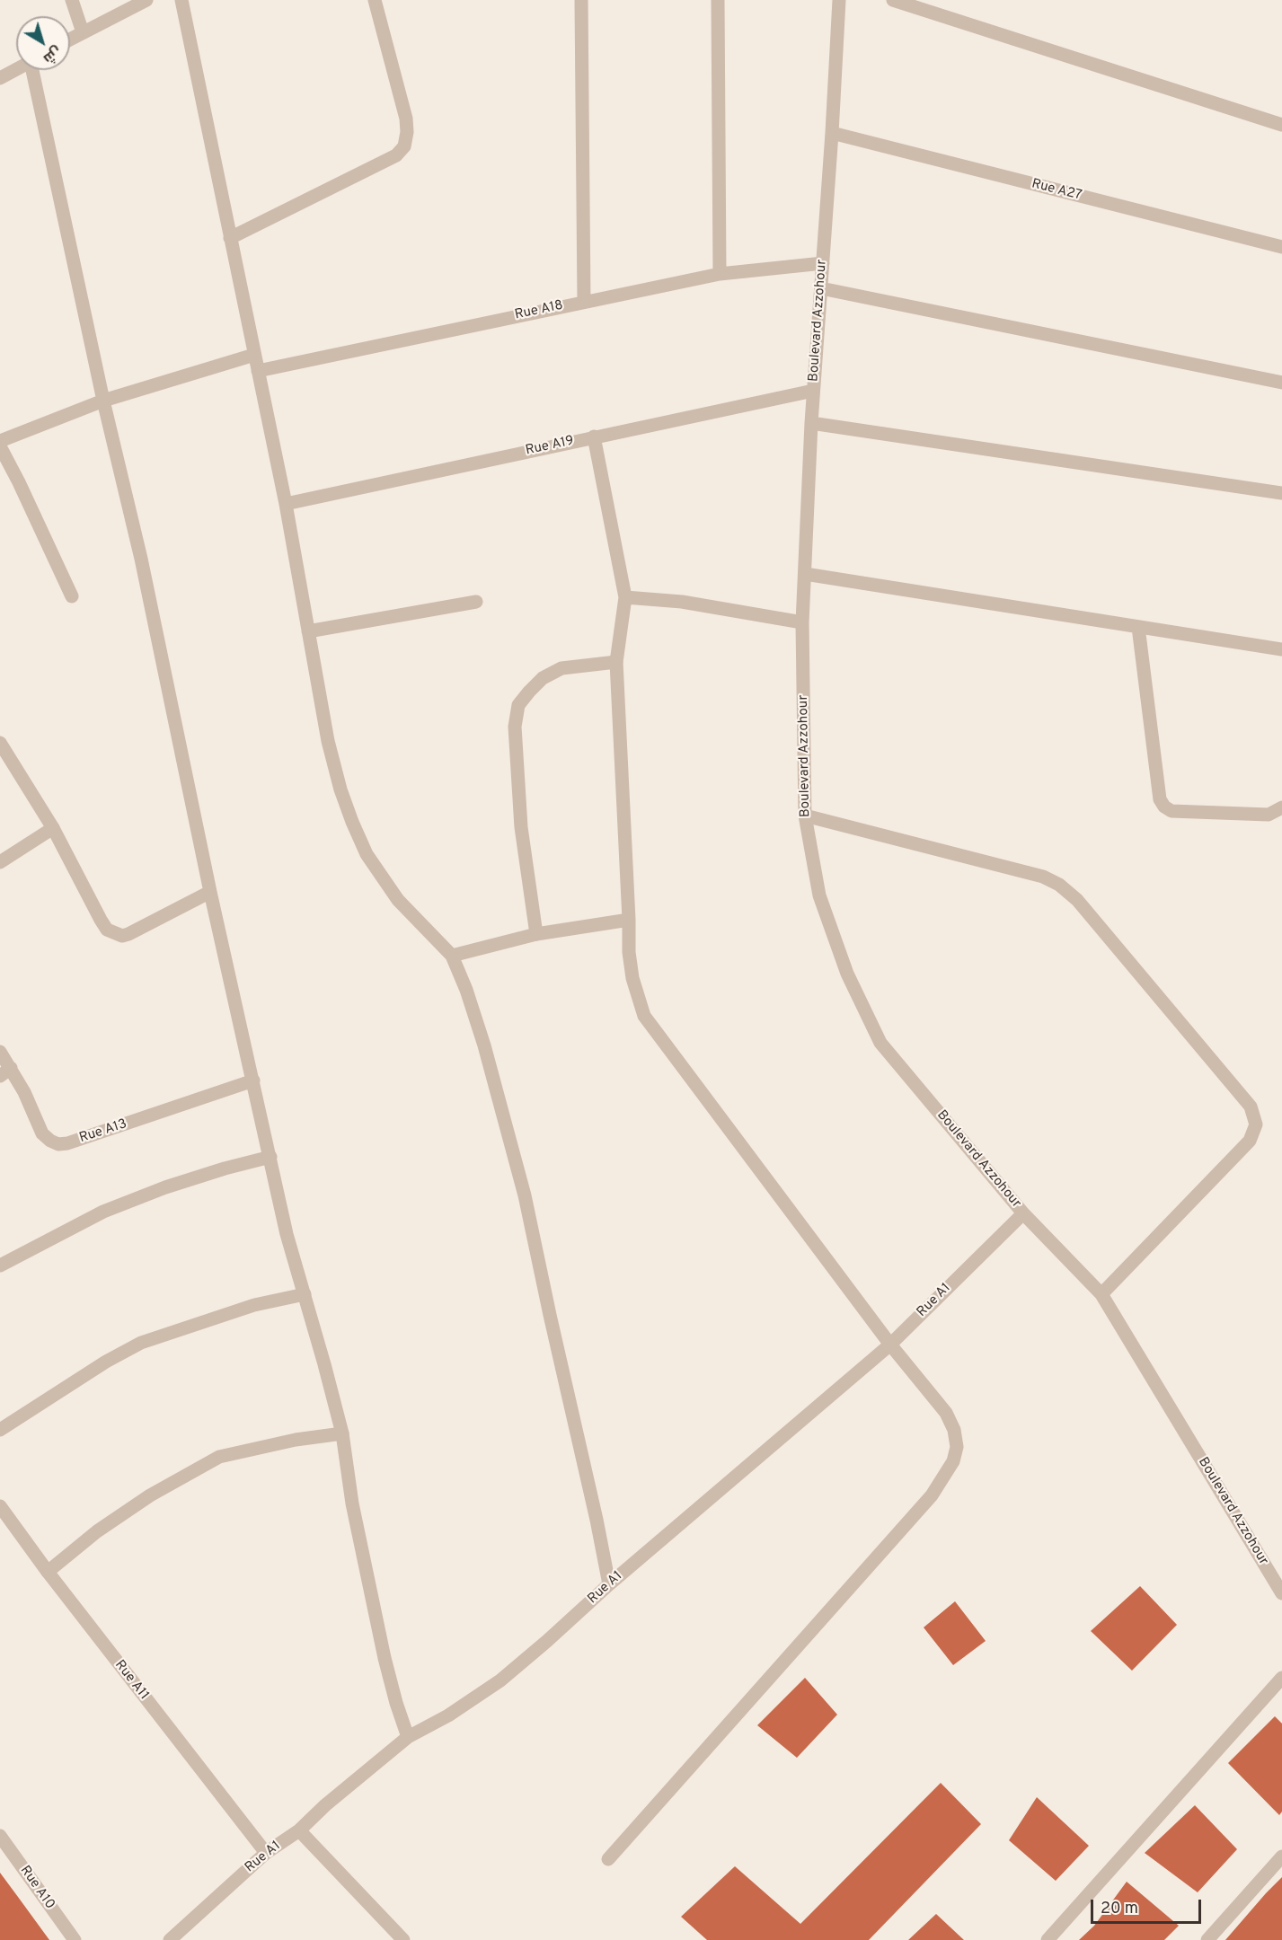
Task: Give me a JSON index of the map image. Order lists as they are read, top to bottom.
{
  "streets": {
    "street": [
      "Rue A27",
      "Rue A18",
      "Boulevard Azzohour",
      "Rue A19",
      "Rue A13",
      "Rue A1",
      "Rue A11",
      "Rue A10"
    ]
  },
  "crossings": [
    ["Rue A27", "Boulevard Azzohour"],
    ["Rue A18", "Boulevard Azzohour"],
    ["Boulevard Azzohour", "Rue A19"],
    ["Boulevard Azzohour", "Rue A1"],
    ["Rue A1", "Rue A11"]
  ],
  "scale_bar": "20 m",
  "north": "bottom right"
}
